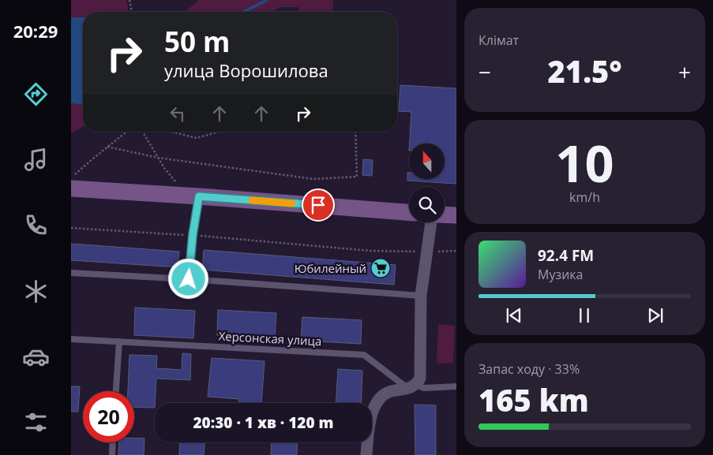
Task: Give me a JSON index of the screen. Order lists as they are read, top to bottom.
{
  "streets": {
    "lane": ["Херсонская улица"]
  },
  "places": {
    "supermarket": ["Юбилейный"]
  },
  "north": "top",
  "page": {
    "tabs": "20:29",
    "tile": [
      "Клімат",
      ["10", "km/h"],
      ["Запас ходу · 33%", "165 km"]
    ],
    "turn": ["50 m", "улица Ворошилова"],
    "heat": ["−", "21.5°", "+"],
    "song": ["92.4 FM", "Музика"],
    "limit": "20",
    "trip": "20:30 · 1 хв · 120 m"
  }
}
